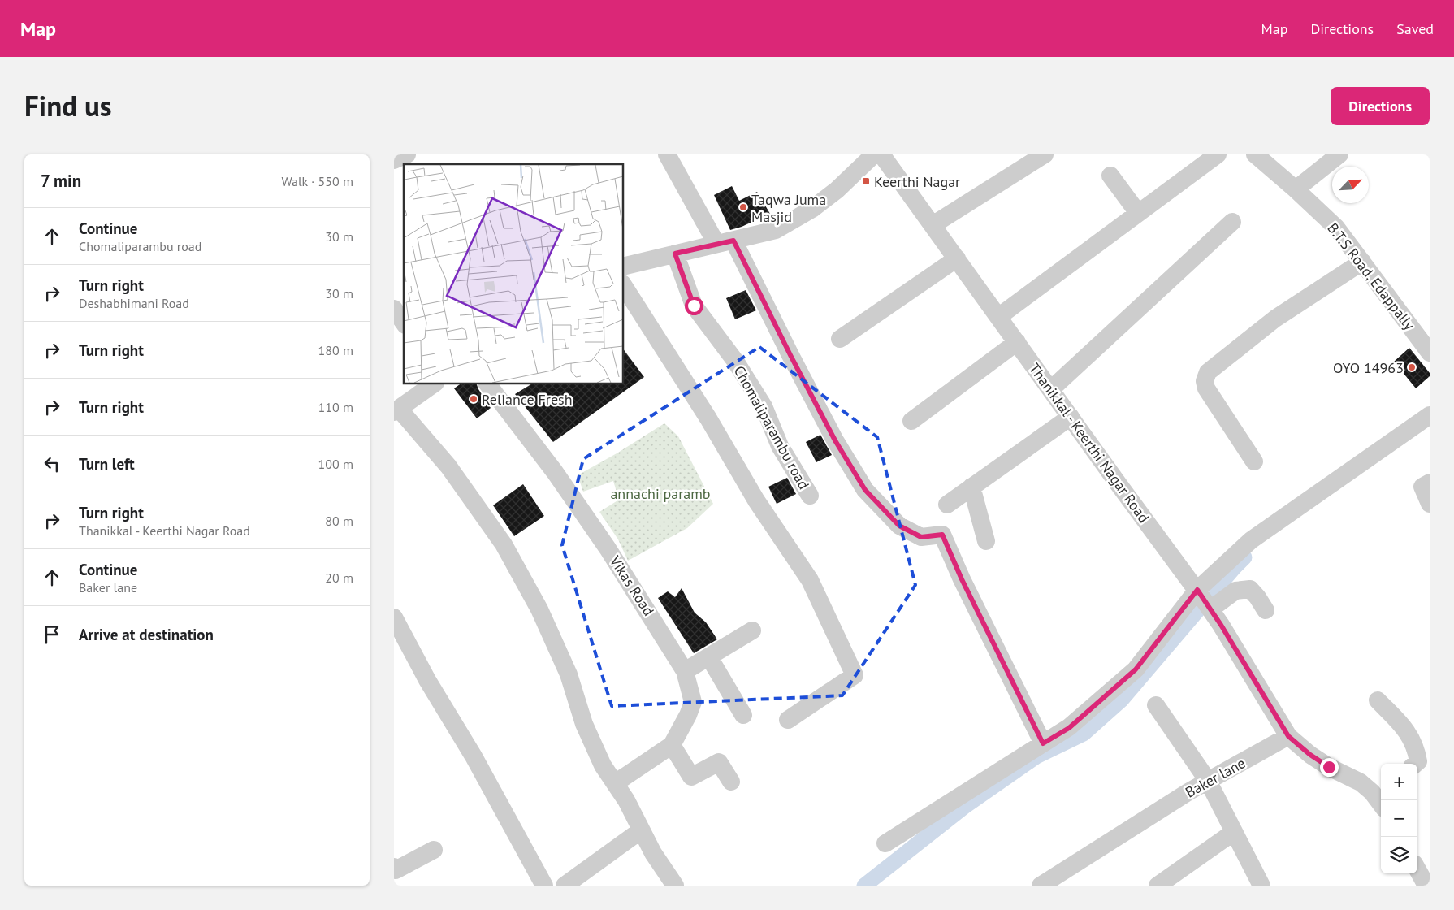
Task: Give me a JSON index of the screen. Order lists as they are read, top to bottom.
{
  "streets": {
    "street": [
      "B.T.S Road, Edappally",
      "Chomaliparambu road",
      "Thanikkal - Keerthi Nagar Road",
      "Vikas Road",
      "Baker lane"
    ]
  },
  "crossings": [
    ["Thanikkal - Keerthi Nagar Road", "Baker lane"]
  ],
  "parks": ["annachi paramb"],
  "places": {
    "transit": ["Keerthi Nagar"],
    "other": ["Taqwa Juma Masjid", "OYO 14963", "Reliance Fresh"]
  },
  "north": "top right",
  "page": {
    "header": "Map",
    "nav": ["Map", "Directions", "Saved"],
    "title": "Find us",
    "buttons": "Directions",
    "heading": ["7 min", "Walk · 550 m"],
    "list": [
      ["Continue", "Chomaliparambu road", "30 m"],
      ["Turn right", "Deshabhimani Road", "30 m"],
      ["Turn right", "180 m"],
      ["Turn right", "110 m"],
      ["Turn left", "100 m"],
      ["Turn right", "Thanikkal - Keerthi Nagar Road", "80 m"],
      ["Continue", "Baker lane", "20 m"],
      "Arrive at destination"
    ],
    "map_buttons": ["+", "−"]
  }
}
